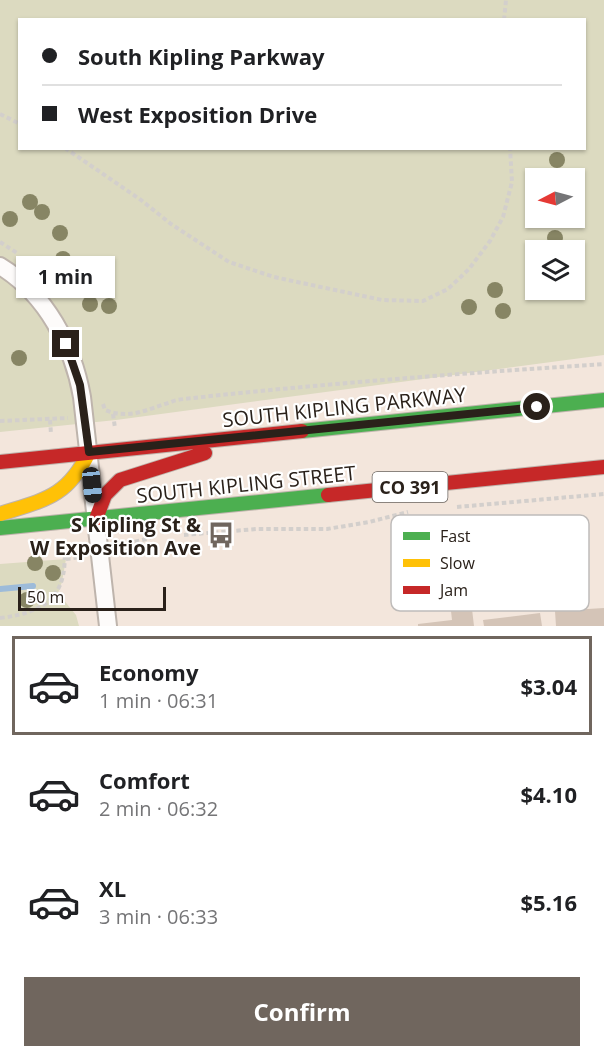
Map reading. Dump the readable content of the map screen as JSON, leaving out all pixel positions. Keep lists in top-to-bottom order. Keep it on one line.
{"streets":{"main road":["SOUTH KIPLING PARKWAY","SOUTH KIPLING STREET","CO 391"]},"places":{"bus stop":["S Kipling St & W Exposition Ave"]},"legend":["Fast","Slow","Jam"],"scale_bar":"50 m","north":"left","page":{"banner":["South Kipling Parkway","West Exposition Drive"],"bubble":"1 min","scale":"50 m","list":[{"name":"Economy","note":"1 min · 06:31","value":"$3.04"},{"name":"Comfort","note":"2 min · 06:32","value":"$4.10"},{"name":"XL","note":"3 min · 06:33","value":"$5.16"}],"buttons":"Confirm"}}
